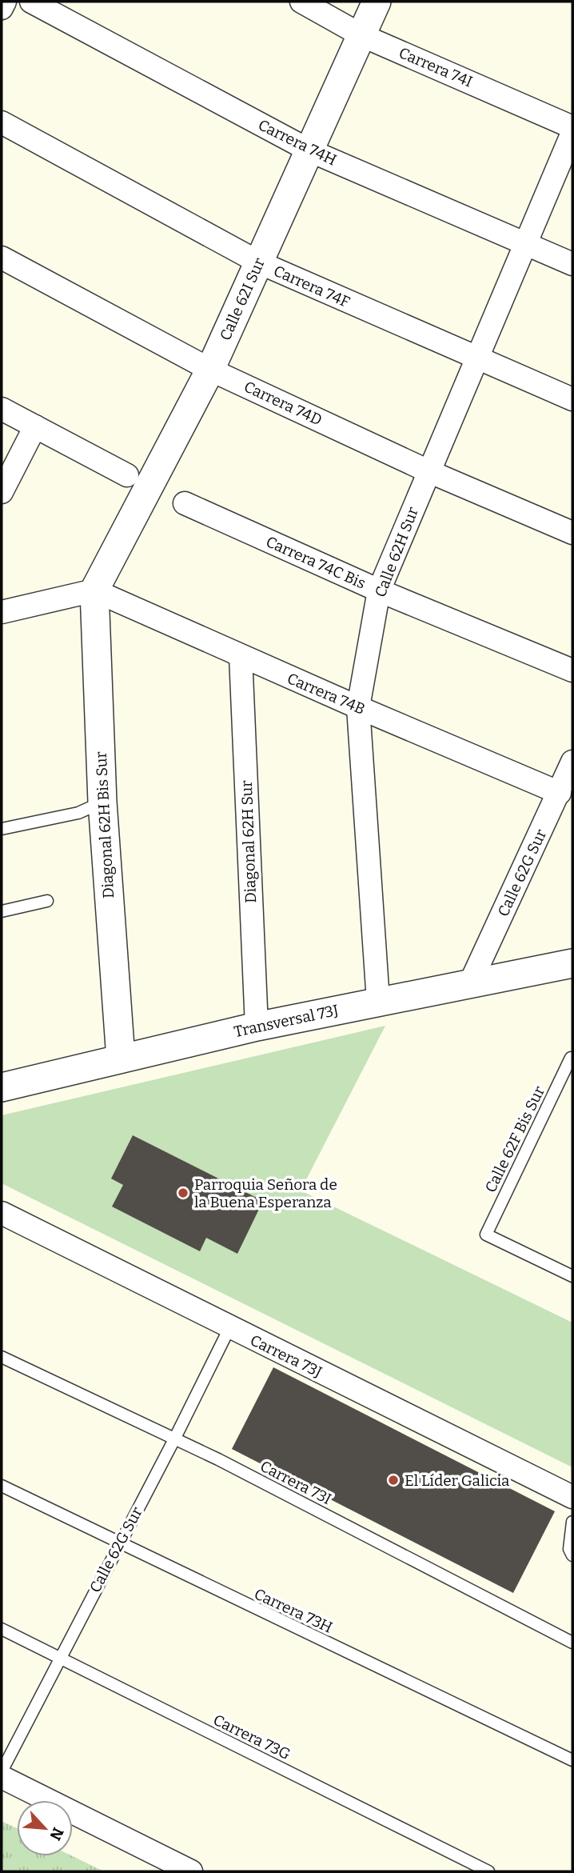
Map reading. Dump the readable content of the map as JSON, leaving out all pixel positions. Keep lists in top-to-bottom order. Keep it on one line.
{"streets":{"street":["Carrera 74I","Carrera 74H","Carrera 74F","Calle 62I Sur","Carrera 74D","Calle 62H Sur","Carrera 74C Bis","Carrera 74B","Diagonal 62H Bis Sur","Diagonal 62H Sur","Calle 62G Sur","Transversal 73J","Carrera 73J"],"lane":["Calle 62F Bis Sur","Carrera 73I","Carrera 73H","Carrera 73G"]},"crossings":[["Carrera 74I","Calle 62I Sur"],["Carrera 74H","Calle 62I Sur"],["Carrera 74H","Calle 62H Sur"],["Carrera 74F","Calle 62I Sur"],["Carrera 74F","Calle 62H Sur"],["Calle 62I Sur","Carrera 74D"],["Calle 62I Sur","Carrera 74B"],["Calle 62I Sur","Diagonal 62H Bis Sur"],["Carrera 74D","Calle 62H Sur"],["Calle 62H Sur","Carrera 74C Bis"],["Calle 62H Sur","Carrera 74B"],["Calle 62H Sur","Transversal 73J"],["Carrera 74B","Diagonal 62H Bis Sur"],["Carrera 74B","Diagonal 62H Sur"],["Carrera 74B","Calle 62G Sur"],["Diagonal 62H Bis Sur","Transversal 73J"],["Diagonal 62H Sur","Transversal 73J"],["Calle 62G Sur","Transversal 73J"],["Calle 62G Sur","Carrera 73J"],["Calle 62G Sur","Carrera 73I"],["Calle 62G Sur","Carrera 73H"],["Calle 62G Sur","Carrera 73G"]],"places":["Parroquia Señora de la Buena Esperanza","El Líder Galicia"],"north":"bottom right"}
